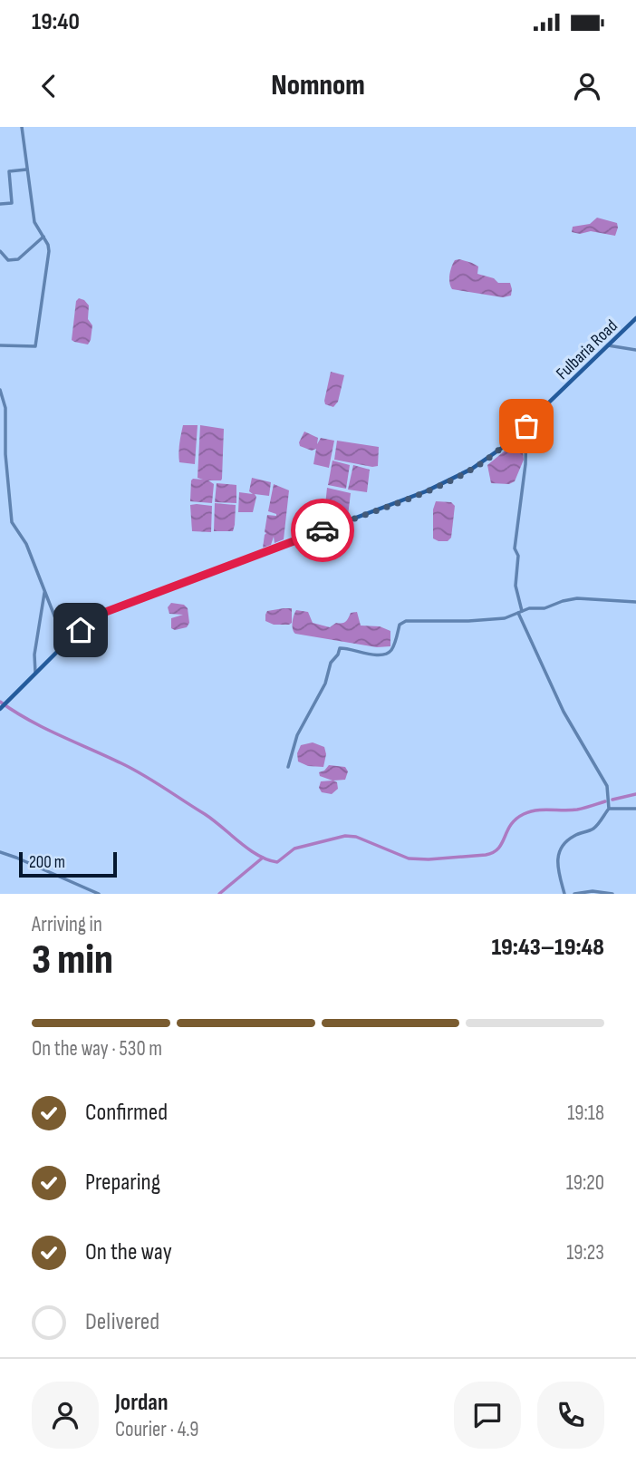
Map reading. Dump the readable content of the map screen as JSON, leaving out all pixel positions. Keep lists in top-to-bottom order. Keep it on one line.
{"streets":{"main road":["Fulbaria Road"]},"scale_bar":"200 m","page":{"status":"19:40","header":"Nomnom","scale":"200 m","heading":["3 min","Arriving in","19:43–19:48"],"panel":["Jordan","Courier · 4.9"],"bar":"On the way · 530 m","list":[["Confirmed","19:18"],["Preparing","19:20"],["On the way","19:23"],"Delivered"]}}
